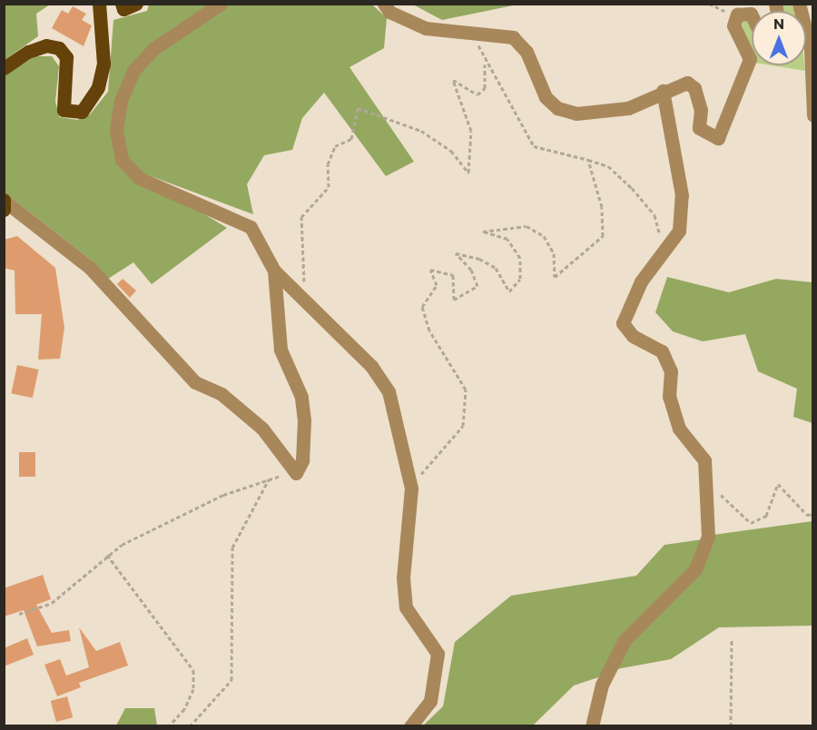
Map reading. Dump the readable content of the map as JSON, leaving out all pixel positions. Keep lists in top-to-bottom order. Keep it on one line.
{"north":"top"}
